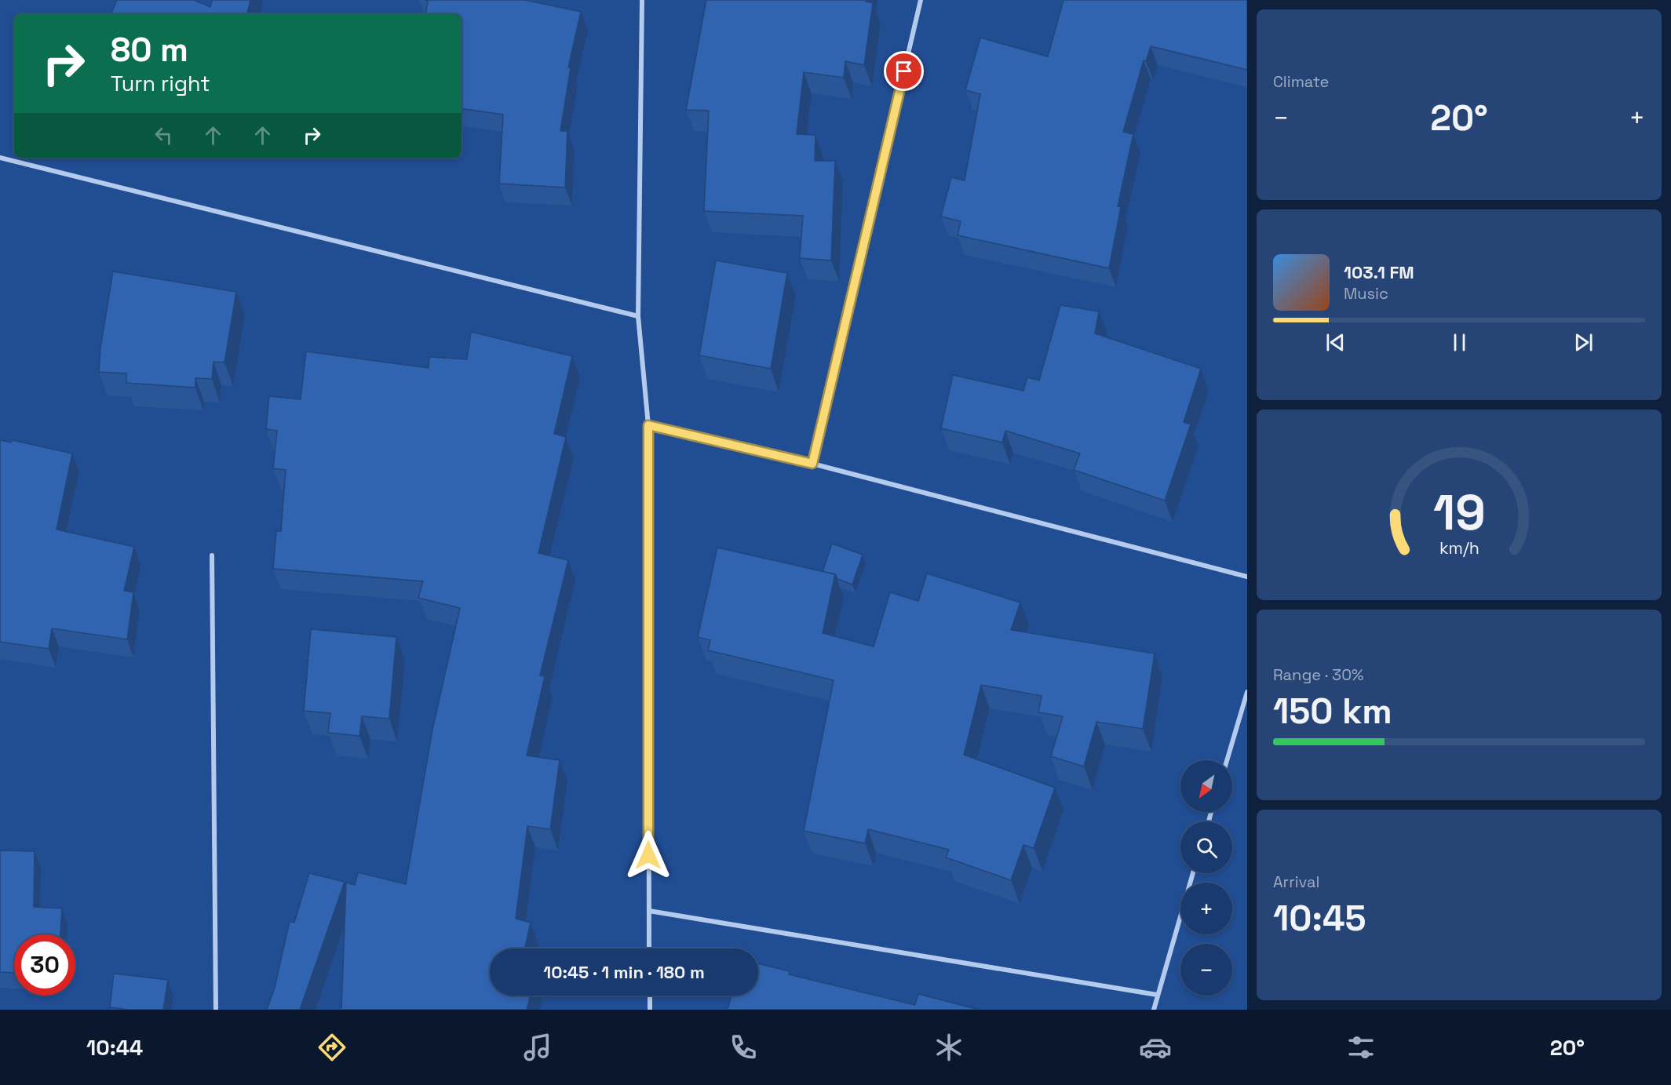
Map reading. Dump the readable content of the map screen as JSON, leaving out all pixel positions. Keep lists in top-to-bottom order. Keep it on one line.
{"north":"bottom left","page":{"tile":["Climate",["Range · 30%","150 km"],["Arrival","10:45"]],"turn":["80 m","Turn right"],"heat":["−","20°","+"],"song":["103.1 FM","Music"],"map_buttons":["+","−"],"limit":"30","trip":"10:45 · 1 min · 180 m","tabs":["10:44","20°"],"gauge":["19","km/h"]}}
